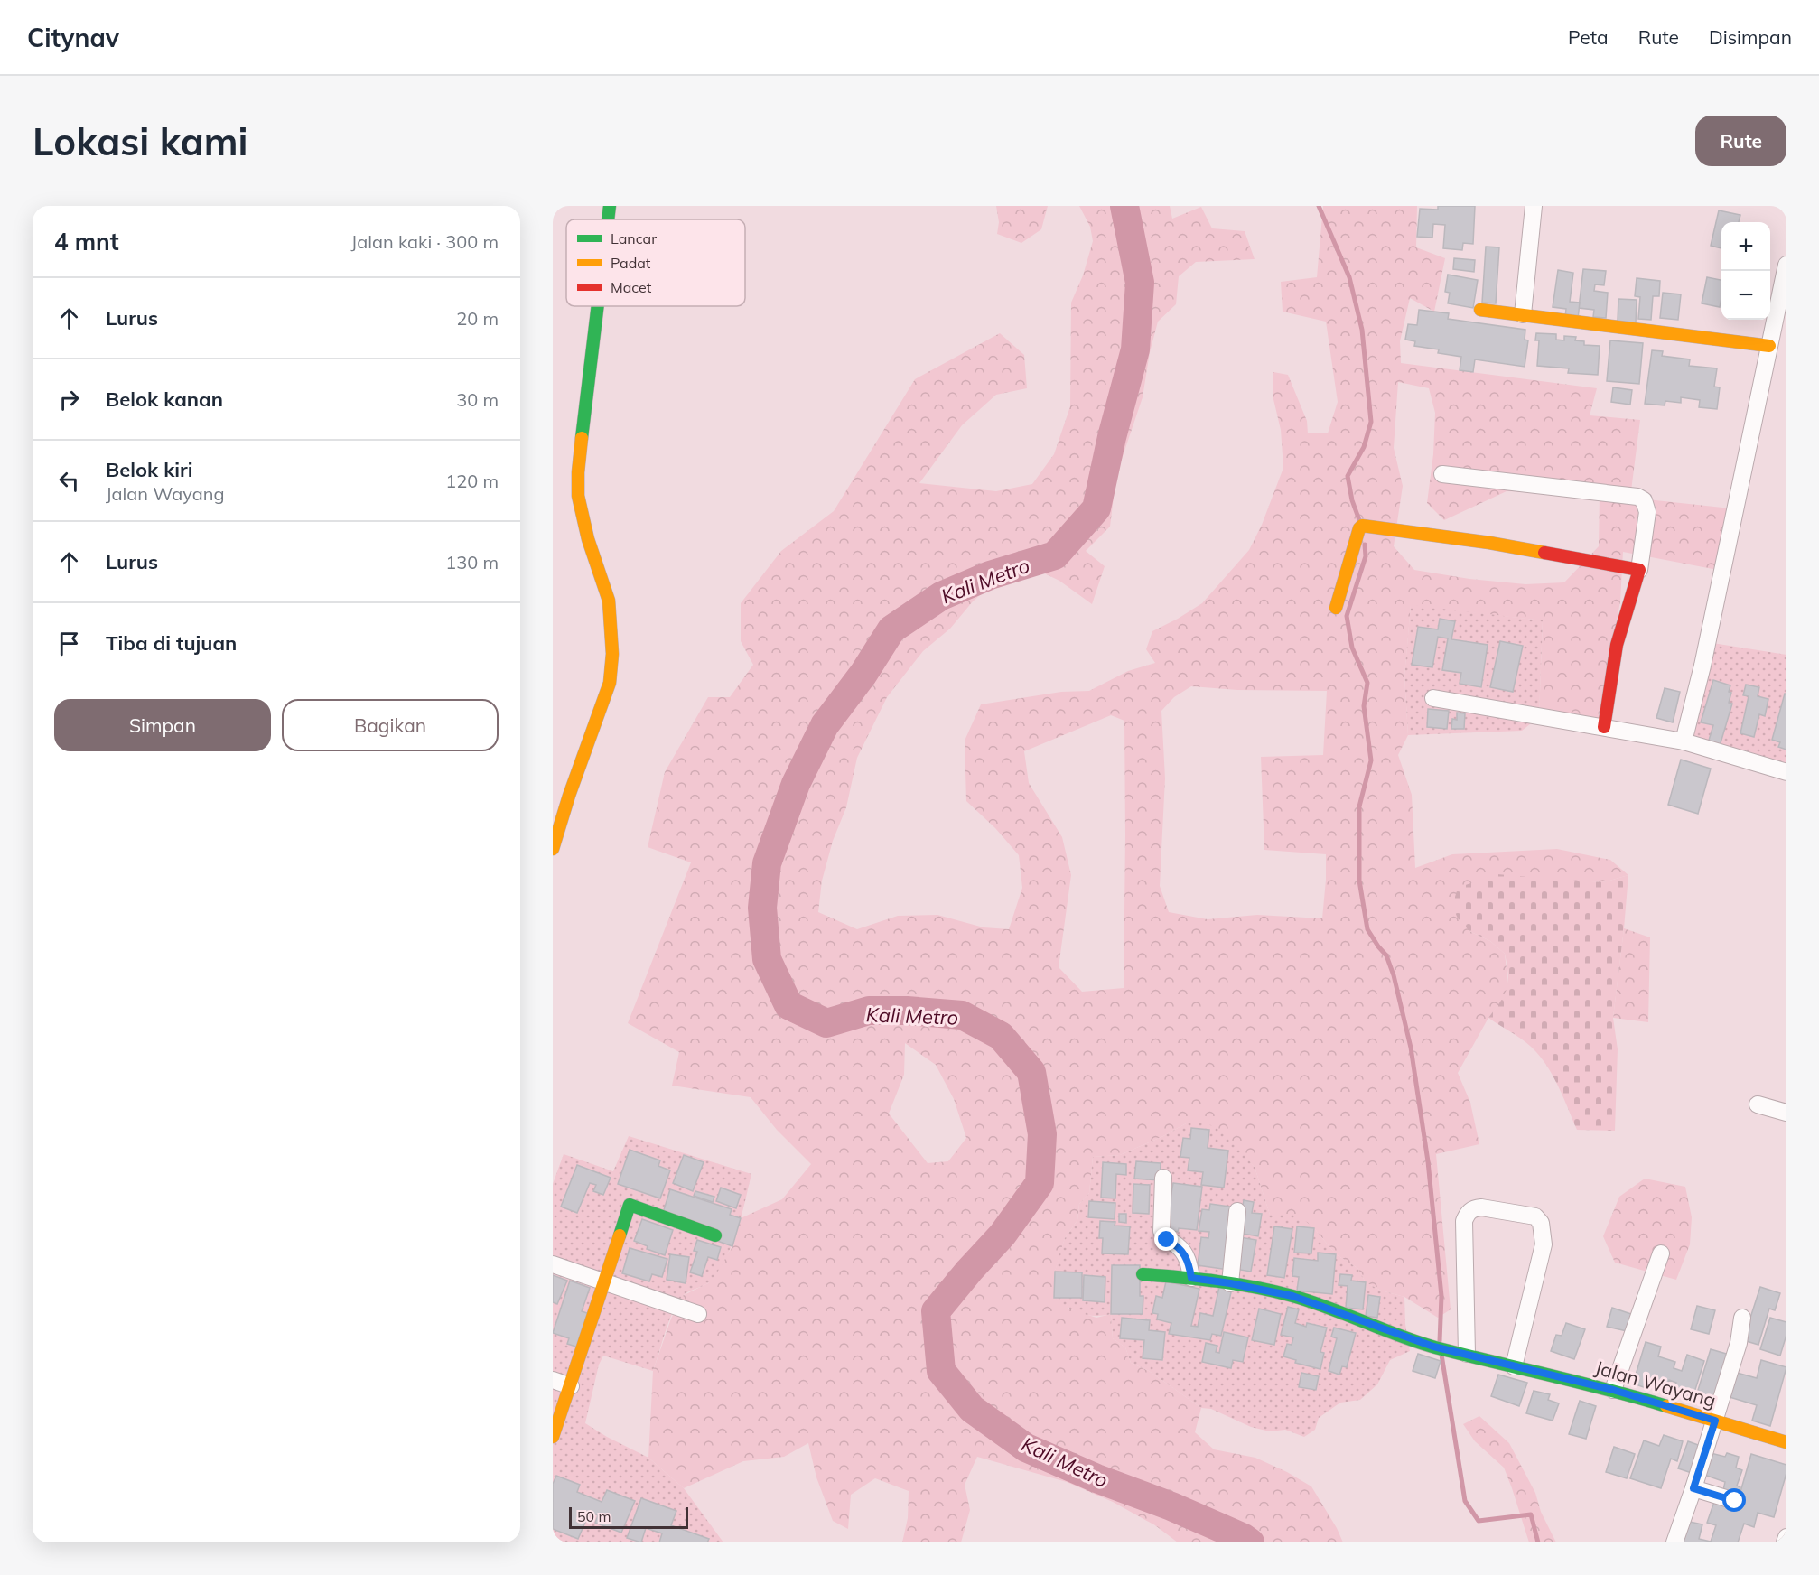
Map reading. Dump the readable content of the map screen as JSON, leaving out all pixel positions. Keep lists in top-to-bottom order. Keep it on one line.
{"streets":{"street":["Jalan Wayang"]},"water":["Kali Metro"],"legend":["Lancar","Padat","Macet"],"scale_bar":"50 m","page":{"header":"Citynav","nav":["Peta","Rute","Disimpan"],"buttons":["Rute",["Simpan","Bagikan"]],"title":"Lokasi kami","heading":["4 mnt","Jalan kaki · 300 m"],"map_buttons":["+","−"],"list":[["Lurus","20 m"],["Belok kanan","30 m"],["Belok kiri","Jalan Wayang","120 m"],["Lurus","130 m"],"Tiba di tujuan"],"scale":"50 m"}}
